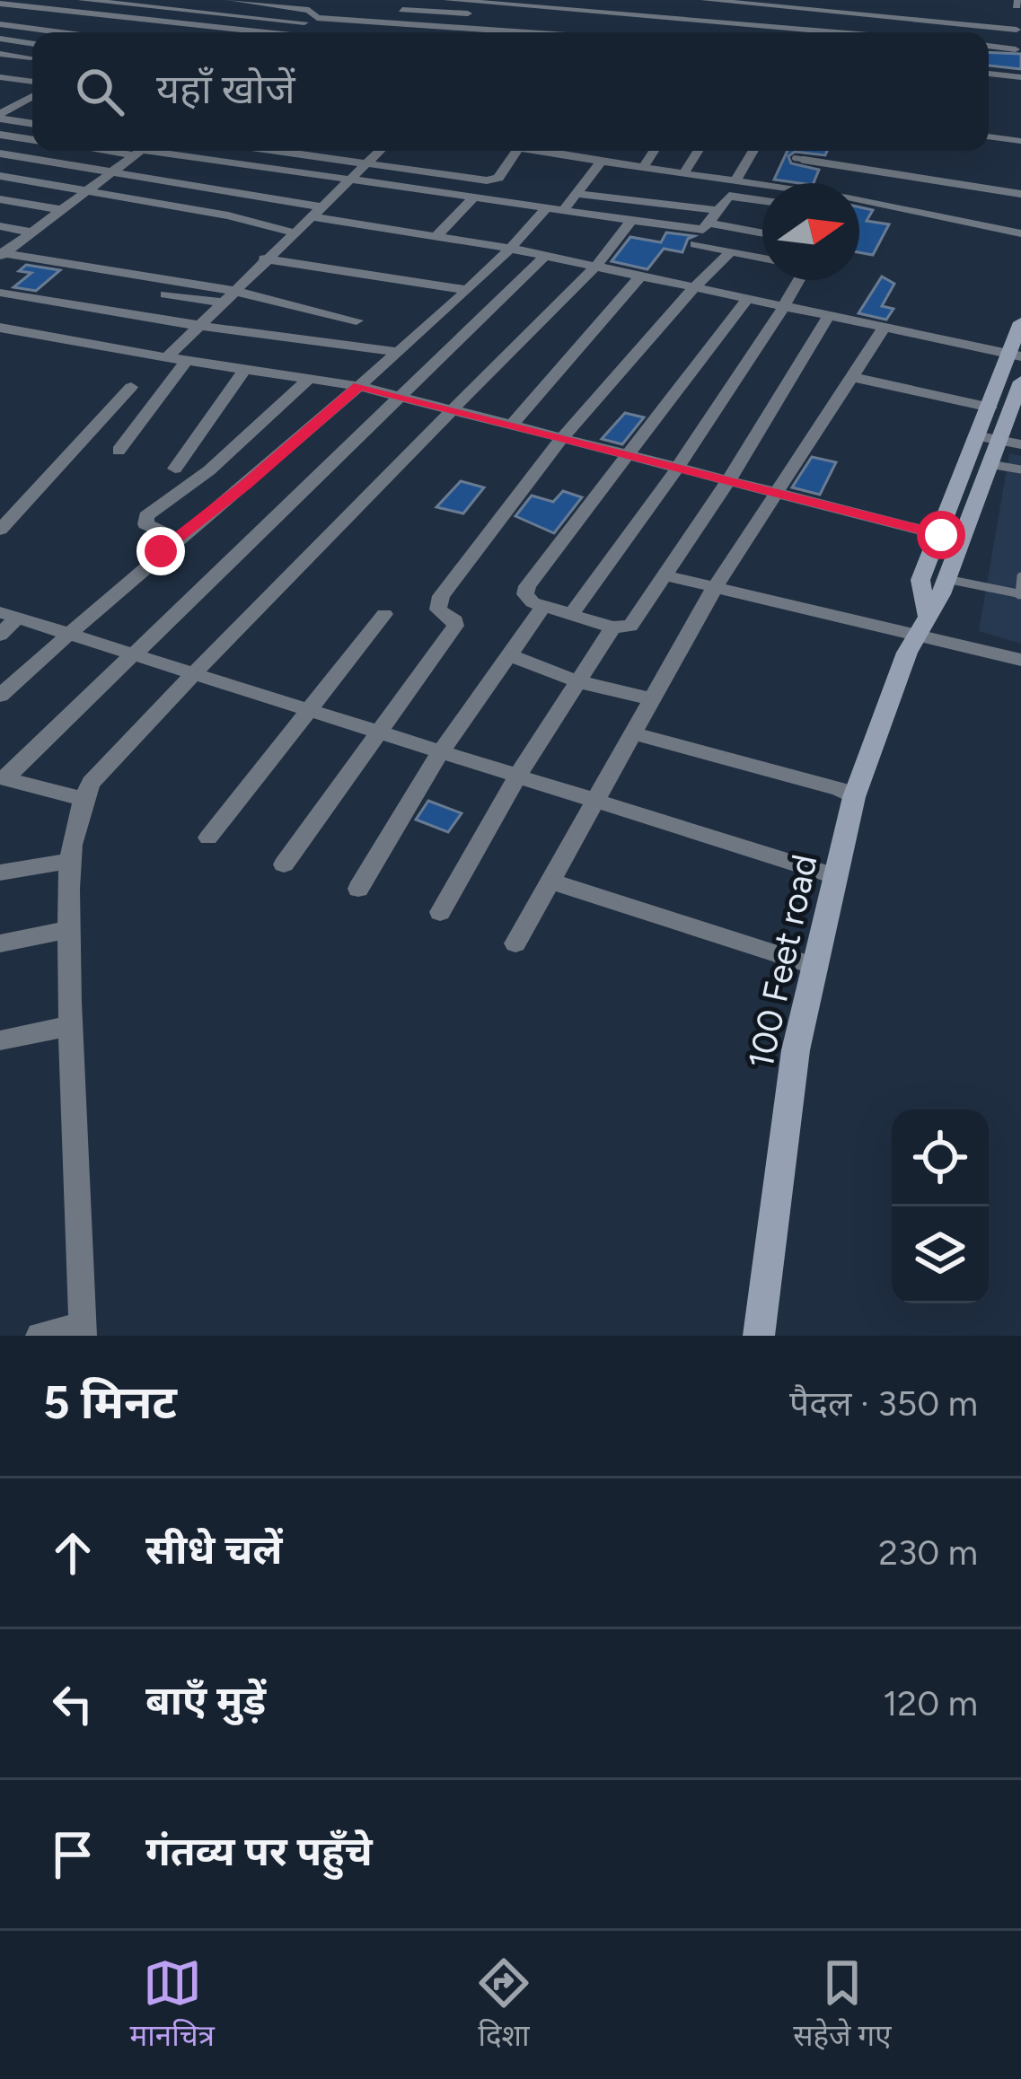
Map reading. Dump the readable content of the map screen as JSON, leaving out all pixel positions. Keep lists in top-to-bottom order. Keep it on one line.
{"streets":{"street":["100 Feet road"]},"north":"right","page":{"search":"यहाँ खोजें","heading":["5 मिनट","पैदल · 350 m"],"list":[["सीधे चलें","230 m"],["बाएँ मुड़ें","120 m"],"गंतव्य पर पहुँचे"],"nav":["मानचित्र","दिशा","सहेजे गए"]}}
